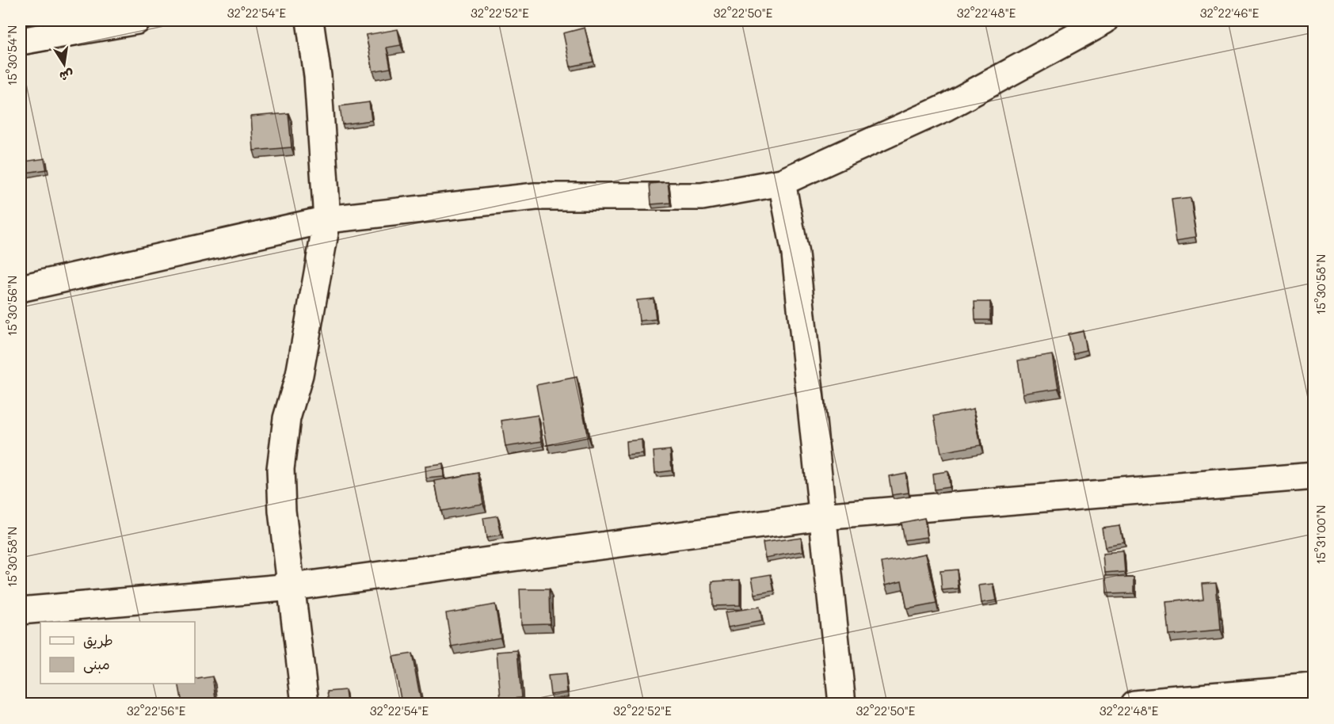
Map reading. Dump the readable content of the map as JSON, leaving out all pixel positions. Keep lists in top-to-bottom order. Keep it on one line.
{"legend":["طريق","مبنى"],"north":"bottom","coordinates":["32°22'54\"E","32°22'52\"E","32°22'50\"E","32°22'48\"E","32°22'46\"E","15°30'54\"N","15°30'58\"N","15°30'56\"N","15°31'00\"N","32°22'56\"E"]}
